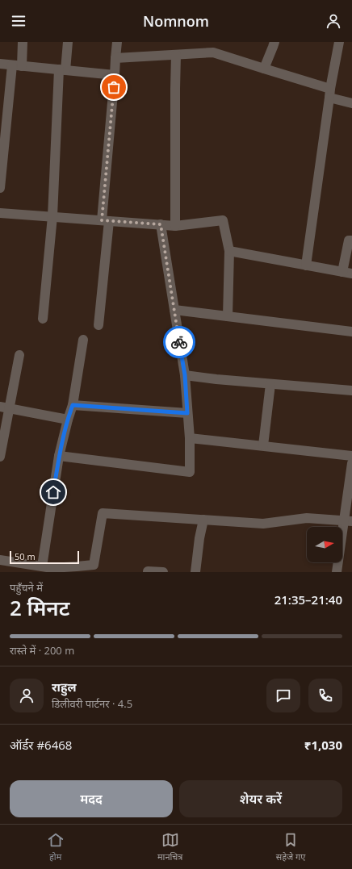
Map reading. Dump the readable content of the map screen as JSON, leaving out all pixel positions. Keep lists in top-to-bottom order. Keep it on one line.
{"scale_bar":"50 m","north":"right","page":{"header":"Nomnom","scale":"50 m","heading":["2 मिनट","पहुँचने में","21:35–21:40"],"panel":["राहुल","डिलीवरी पार्टनर · 4.5","ऑर्डर #6468","₹1,030"],"bar":"रास्ते में · 200 m","buttons":["मदद","शेयर करें"],"tabs":["होम","मानचित्र","सहेजे गए"]}}
